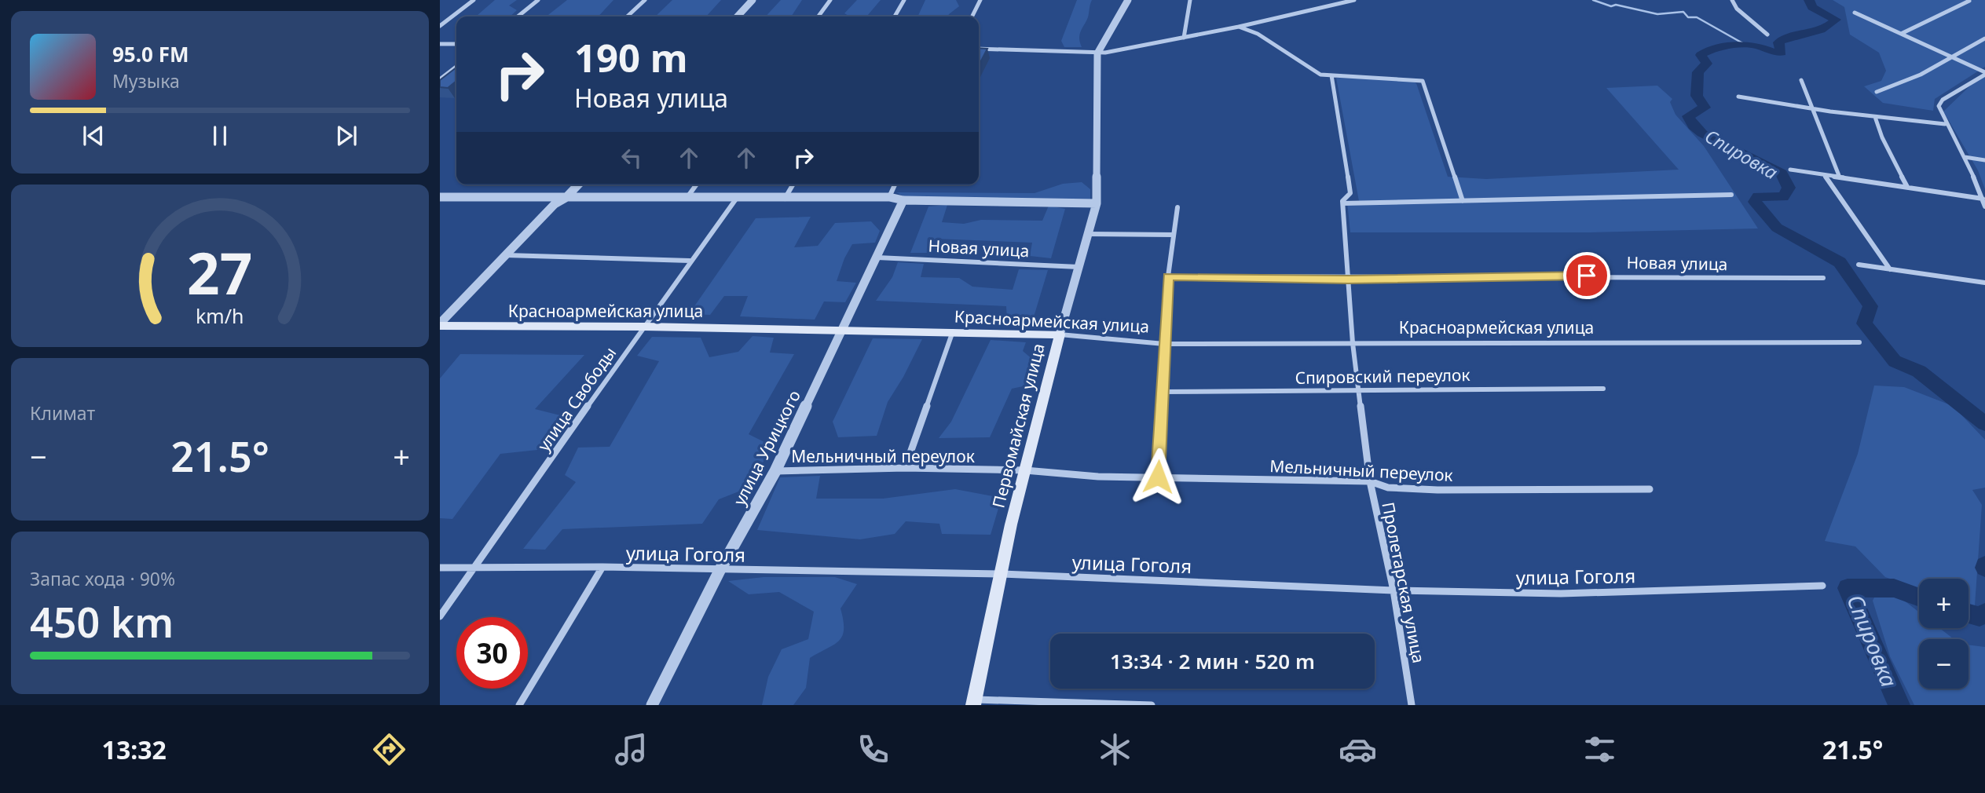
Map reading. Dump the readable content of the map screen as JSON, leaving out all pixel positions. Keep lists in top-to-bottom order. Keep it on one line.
{"streets":{"main road":["Красноармейская улица","Первомайская улица"],"street":["Новая улица","Спировский переулок","улица Свободы","улица Урицкого","Мельничный переулок","улица Гоголя","Пролетарская улица"]},"crossings":[["Новая улица","Первомайская улица"],["Новая улица","улица Урицкого"],["Новая улица","Пролетарская улица"],["Красноармейская улица","улица Свободы"],["Красноармейская улица","Первомайская улица"],["Красноармейская улица","улица Урицкого"],["Красноармейская улица","Пролетарская улица"],["Спировский переулок","Пролетарская улица"],["улица Свободы","улица Гоголя"],["Первомайская улица","Мельничный переулок"],["Первомайская улица","улица Гоголя"],["улица Урицкого","Мельничный переулок"],["улица Урицкого","улица Гоголя"],["Мельничный переулок","Пролетарская улица"],["улица Гоголя","Пролетарская улица"]],"water":["Спировка"],"page":{"turn":["190 m","Новая улица"],"song":["95.0 FM","Музыка"],"tile":["Климат",["Запас хода · 90%","450 km"]],"heat":["−","21.5°","+"],"map_buttons":["+","−"],"limit":"30","trip":"13:34 · 2 мин · 520 m","tabs":["13:32","21.5°"],"gauge":["27","km/h"]}}
